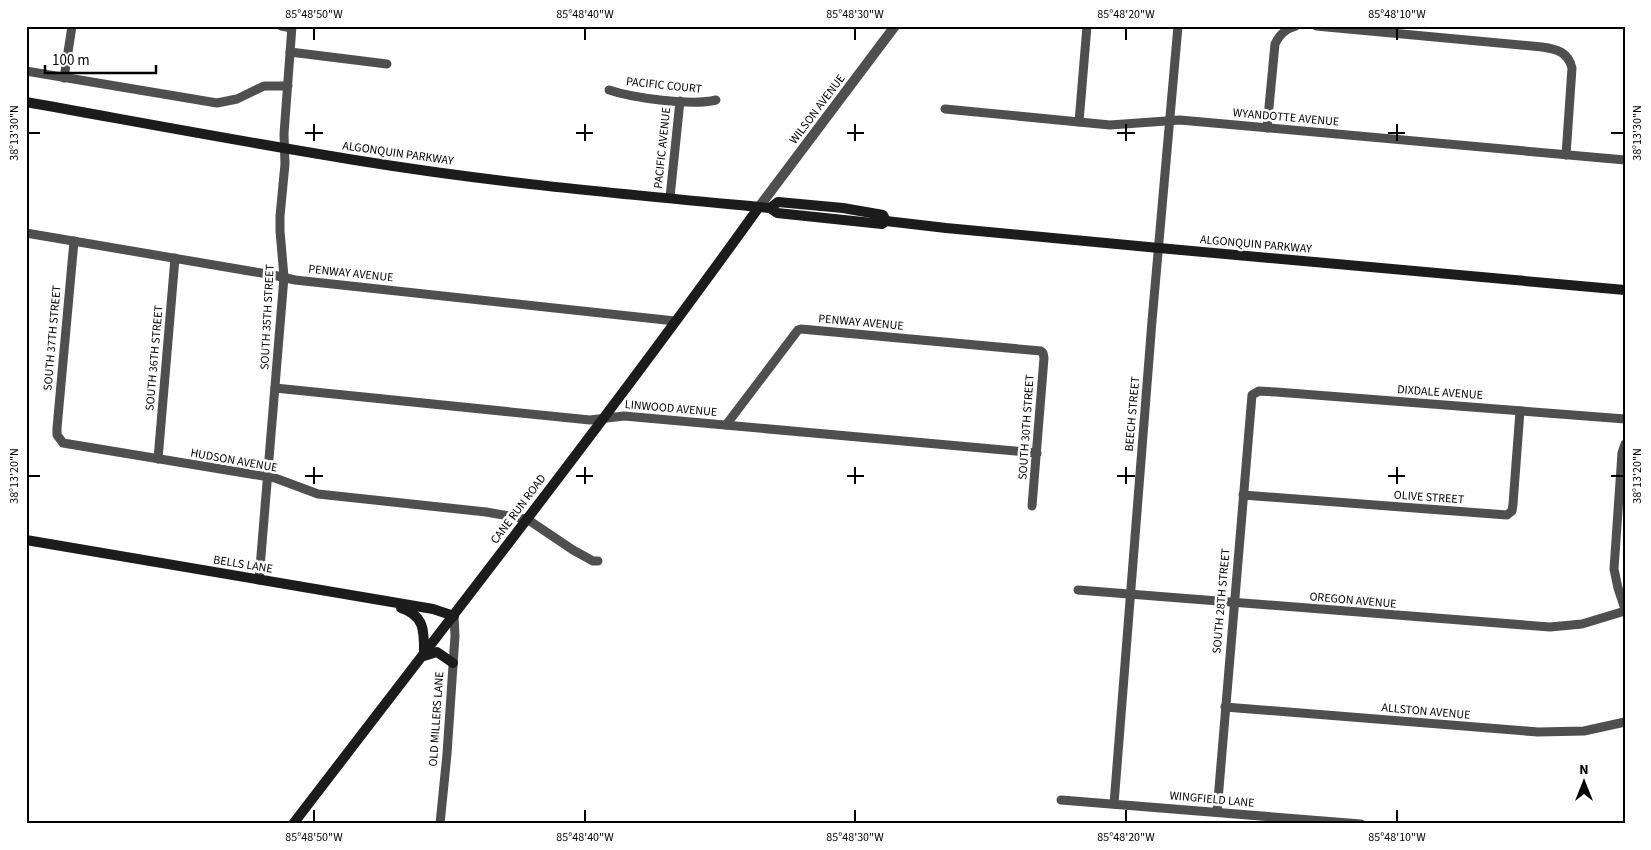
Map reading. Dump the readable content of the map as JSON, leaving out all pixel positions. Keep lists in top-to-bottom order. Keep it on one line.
{"streets":{"main road":["ALGONQUIN PARKWAY","CANE RUN ROAD","BELLS LANE"],"street":["PACIFIC COURT","WILSON AVENUE","WYANDOTTE AVENUE","PACIFIC AVENUE","PENWAY AVENUE","SOUTH 35TH STREET","SOUTH 37TH STREET","SOUTH 36TH STREET","DIXDALE AVENUE","LINWOOD AVENUE","BEECH STREET","SOUTH 30TH STREET","HUDSON AVENUE","OLIVE STREET","OREGON AVENUE","SOUTH 28TH STREET","ALLSTON AVENUE","OLD MILLERS LANE","WINGFIELD LANE"]},"crossings":[["PACIFIC COURT","PACIFIC AVENUE"],["WILSON AVENUE","ALGONQUIN PARKWAY"],["WILSON AVENUE","CANE RUN ROAD"],["WYANDOTTE AVENUE","BEECH STREET"],["PACIFIC AVENUE","ALGONQUIN PARKWAY"],["ALGONQUIN PARKWAY","SOUTH 35TH STREET"],["ALGONQUIN PARKWAY","BEECH STREET"],["ALGONQUIN PARKWAY","CANE RUN ROAD"],["PENWAY AVENUE","SOUTH 35TH STREET"],["PENWAY AVENUE","SOUTH 37TH STREET"],["PENWAY AVENUE","SOUTH 36TH STREET"],["PENWAY AVENUE","LINWOOD AVENUE"],["PENWAY AVENUE","SOUTH 30TH STREET"],["PENWAY AVENUE","CANE RUN ROAD"],["SOUTH 35TH STREET","LINWOOD AVENUE"],["SOUTH 35TH STREET","HUDSON AVENUE"],["SOUTH 35TH STREET","BELLS LANE"],["SOUTH 37TH STREET","HUDSON AVENUE"],["SOUTH 36TH STREET","HUDSON AVENUE"],["DIXDALE AVENUE","OLIVE STREET"],["DIXDALE AVENUE","SOUTH 28TH STREET"],["LINWOOD AVENUE","SOUTH 30TH STREET"],["LINWOOD AVENUE","CANE RUN ROAD"],["BEECH STREET","OREGON AVENUE"],["BEECH STREET","WINGFIELD LANE"],["HUDSON AVENUE","CANE RUN ROAD"],["OLIVE STREET","SOUTH 28TH STREET"],["CANE RUN ROAD","BELLS LANE"],["CANE RUN ROAD","OLD MILLERS LANE"],["BELLS LANE","OLD MILLERS LANE"],["OREGON AVENUE","SOUTH 28TH STREET"],["SOUTH 28TH STREET","ALLSTON AVENUE"],["SOUTH 28TH STREET","WINGFIELD LANE"]],"scale_bar":"100 m","north":"top","coordinates":["85°48'50\"W","85°48'40\"W","85°48'30\"W","85°48'20\"W","85°48'10\"W","38°13'30\"N","38°13'20\"N"]}
